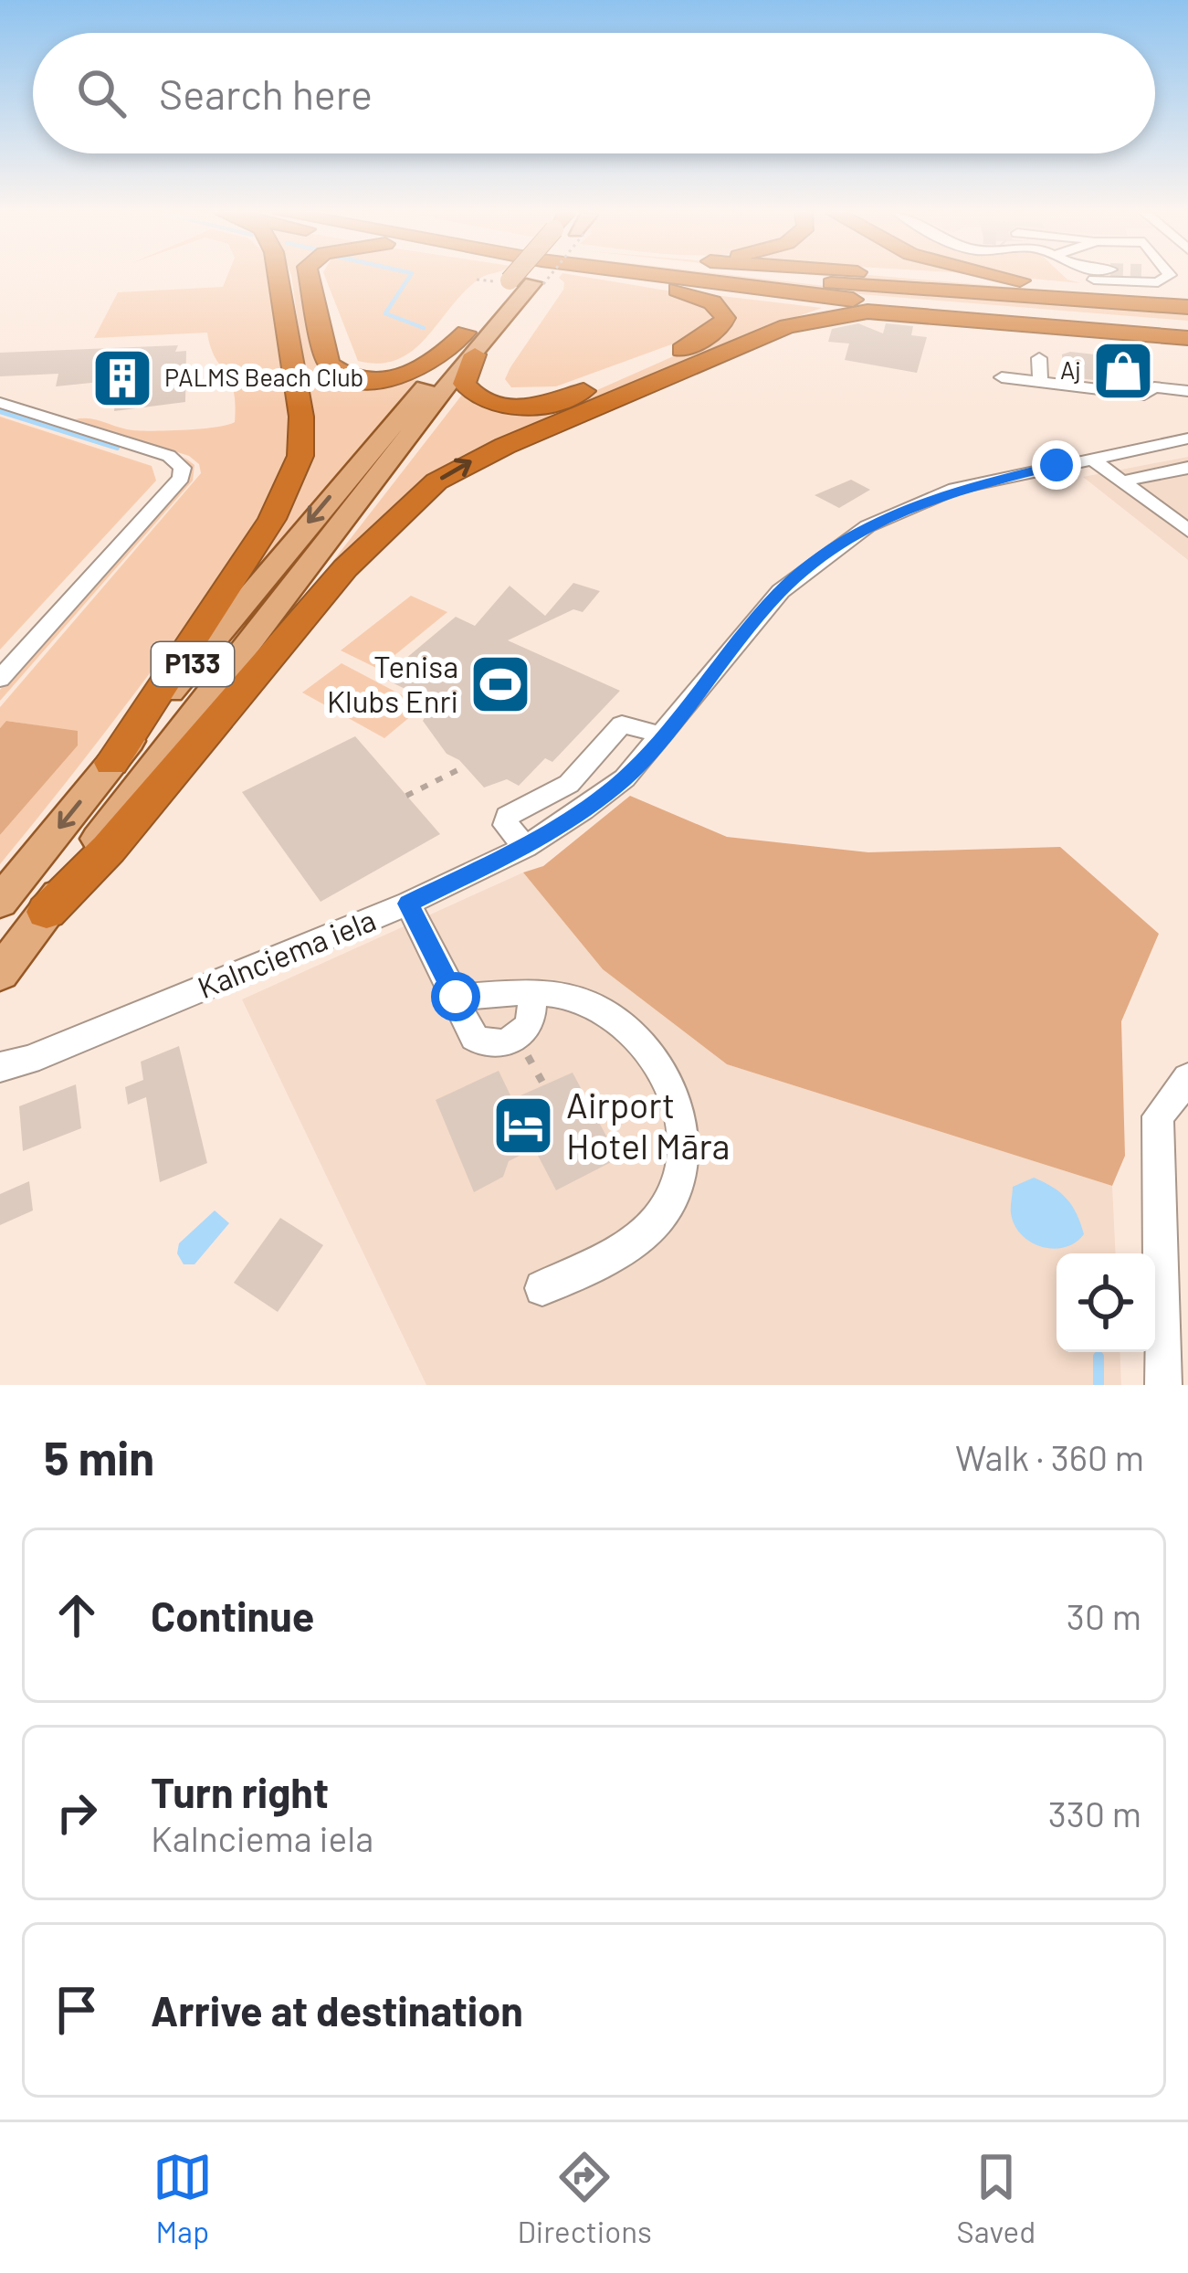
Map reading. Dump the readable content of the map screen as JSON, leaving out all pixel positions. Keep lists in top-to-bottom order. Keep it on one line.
{"streets":{"main road":["P133"],"street":["Kalnciema iela"]},"places":{"shop":["Aj"],"building":["PALMS Beach Club"],"sports":["Tenisa Klubs Enri"],"hotel":["Airport Hotel Māra"]},"page":{"search":"Search here","heading":["5 min","Walk · 360 m"],"list":[["Continue","30 m"],["Turn right","Kalnciema iela","330 m"],"Arrive at destination"],"nav":["Map","Directions","Saved"]}}
